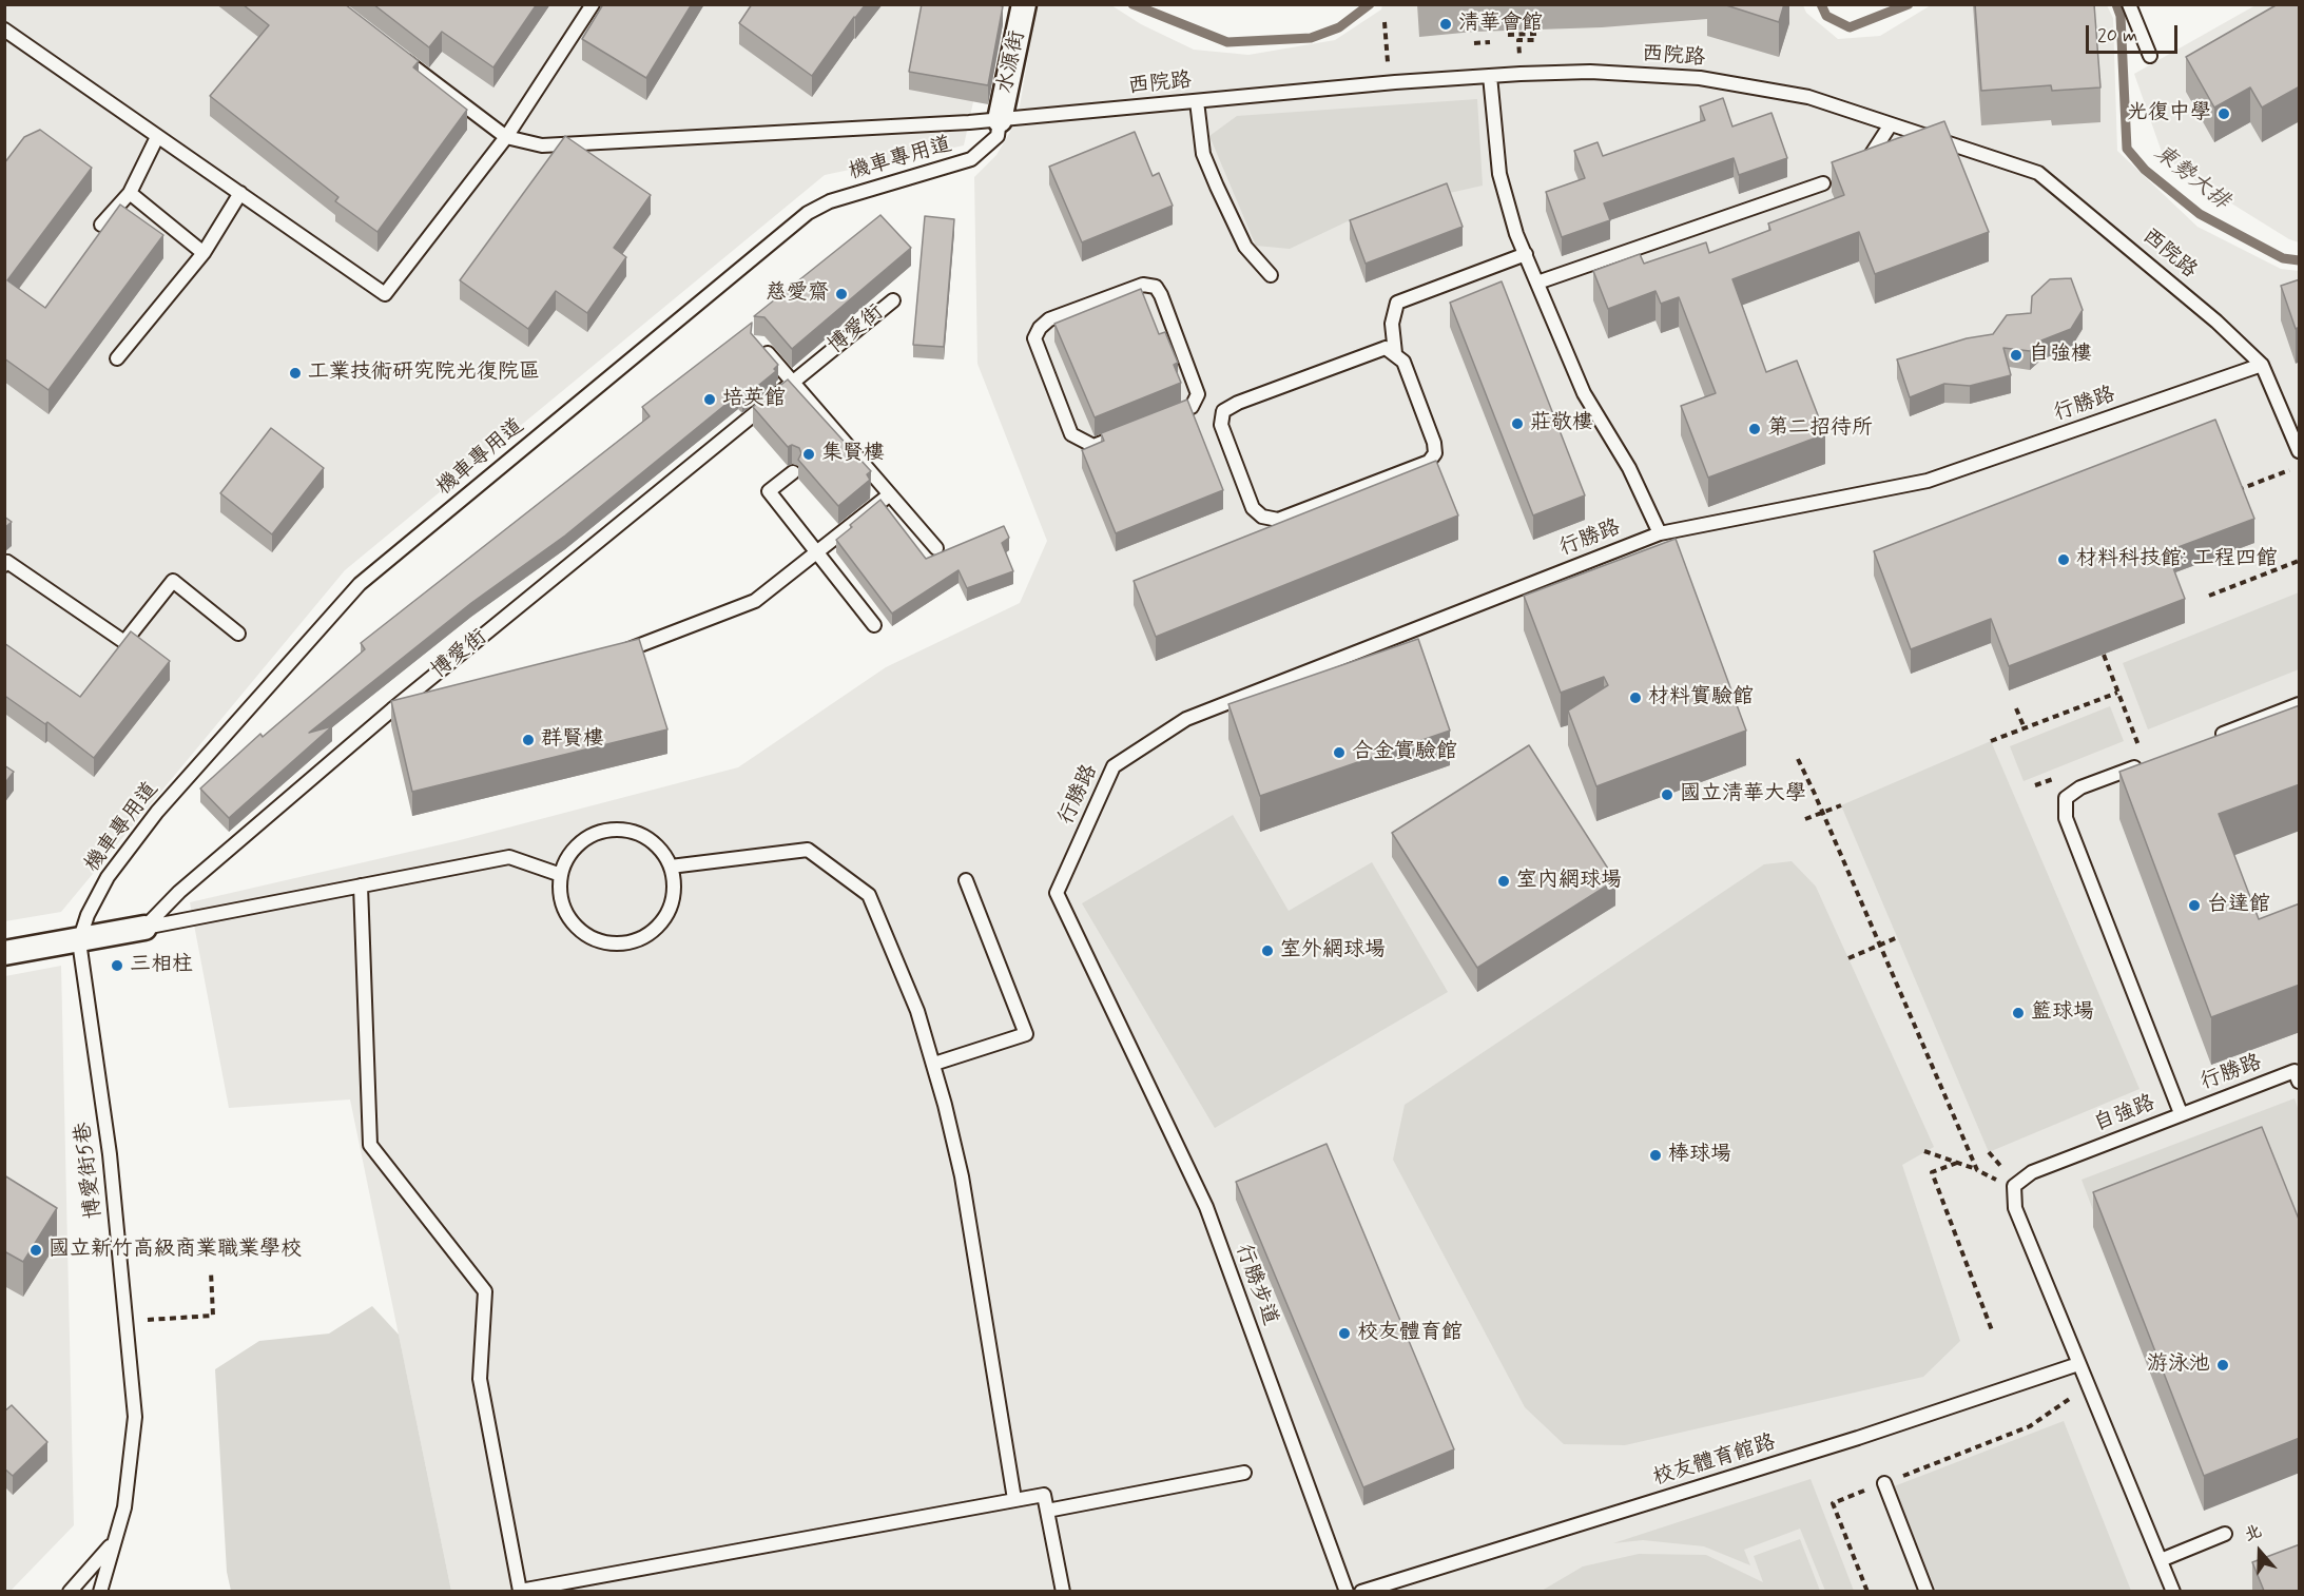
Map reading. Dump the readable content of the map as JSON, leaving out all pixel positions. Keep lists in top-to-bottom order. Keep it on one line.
{"streets":{"street":["水源街"],"lane":["西院路","機車專用道","博愛街","行勝路","自強路","博愛街5巷","行勝步道","校友體育館路"]},"crossings":[["西院路","水源街"],["西院路","機車專用道"],["西院路","行勝路"],["水源街","機車專用道"],["機車專用道","博愛街5巷"],["行勝路","自強路"],["行勝路","行勝步道"]],"water":["東勢大排"],"places":["清華會館","光復中學","慈愛齋","自強樓","工業技術研究院光復院區","培英館","莊敬樓","第二招待所","集賢樓","材料科技館: 工程四館","材料實驗館","群賢樓","合金實驗館","國立清華大學","室內網球場","台達館","室外網球場","三相柱","籃球場","棒球場","國立新竹高級商業職業學校","校友體育館","游泳池"],"scale_bar":"20 m","north":"top"}
